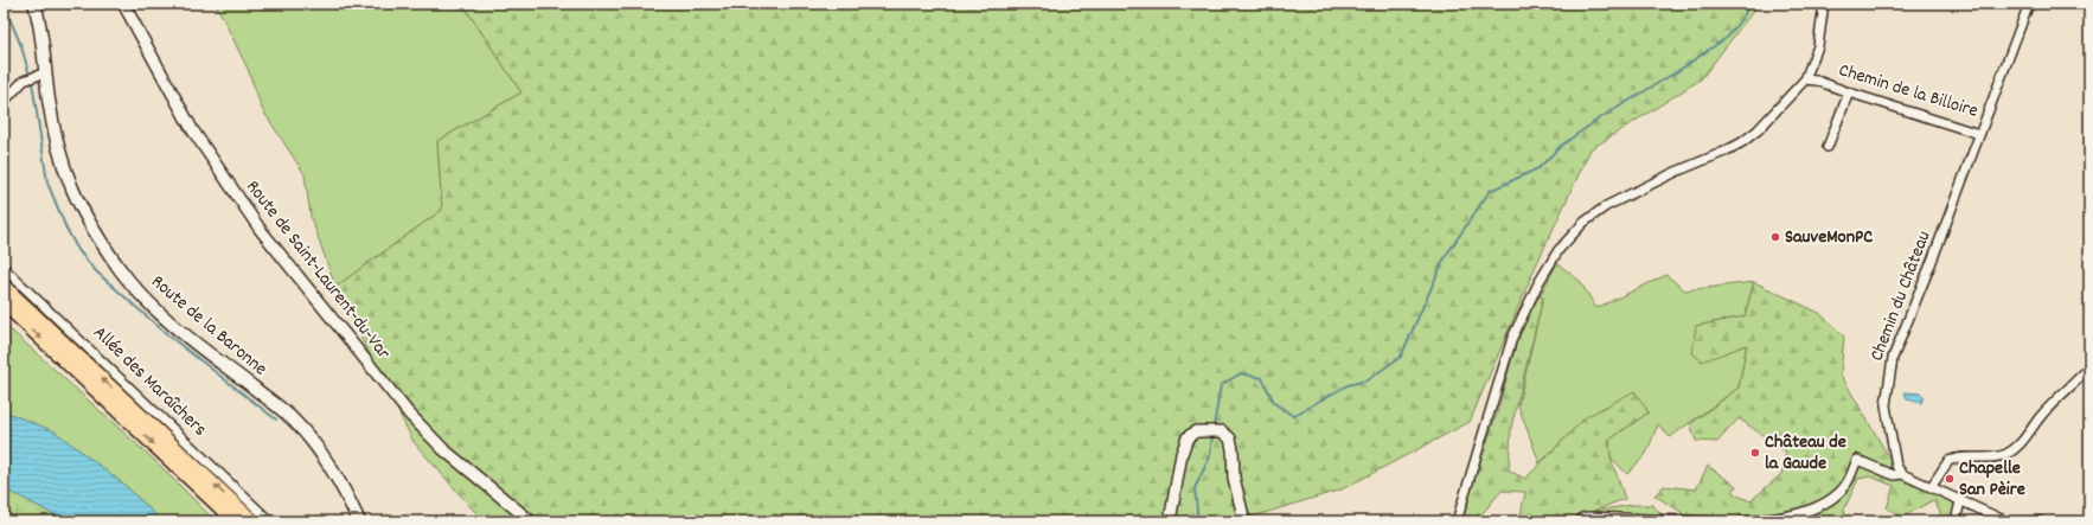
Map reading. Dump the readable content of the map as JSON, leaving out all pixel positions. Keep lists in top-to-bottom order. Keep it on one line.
{"streets":{"main road":["Route de la Baronne"],"street":["Chemin de la Billoire","Route de Saint-Laurent-du-Var","Chemin du Château","Allée des Maraîchers"]},"crossings":[["Chemin de la Billoire","Chemin du Château"]],"places":["SauveMonPC","Château de la Gaude","Chapelle San Pèire"]}
